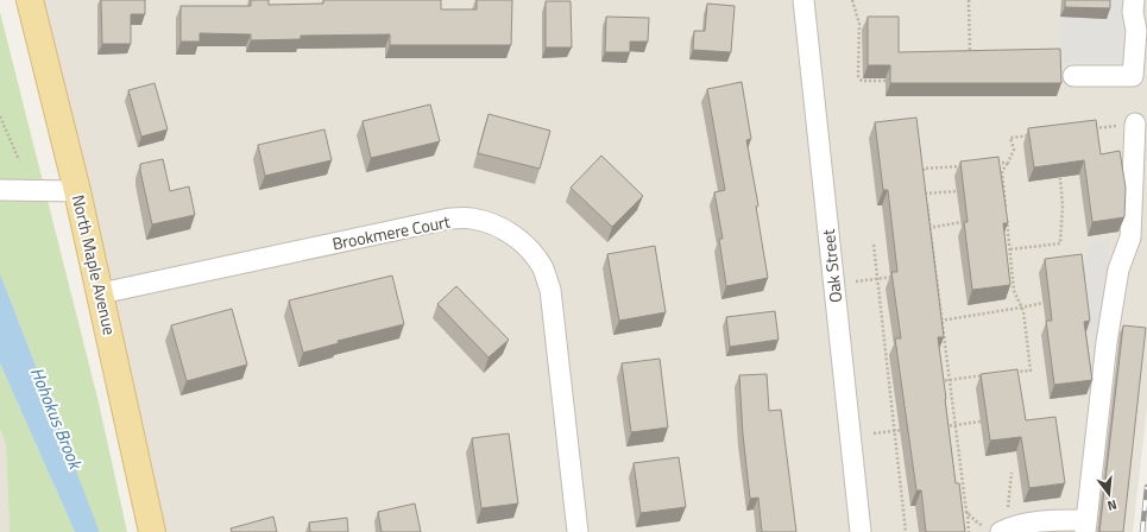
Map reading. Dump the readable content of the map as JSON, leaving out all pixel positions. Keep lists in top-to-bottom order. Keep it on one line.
{"streets":{"main road":["North Maple Avenue"],"street":["Brookmere Court","Oak Street"]},"crossings":[["Brookmere Court","North Maple Avenue"]],"water":["Hohokus Brook"],"north":"bottom"}
